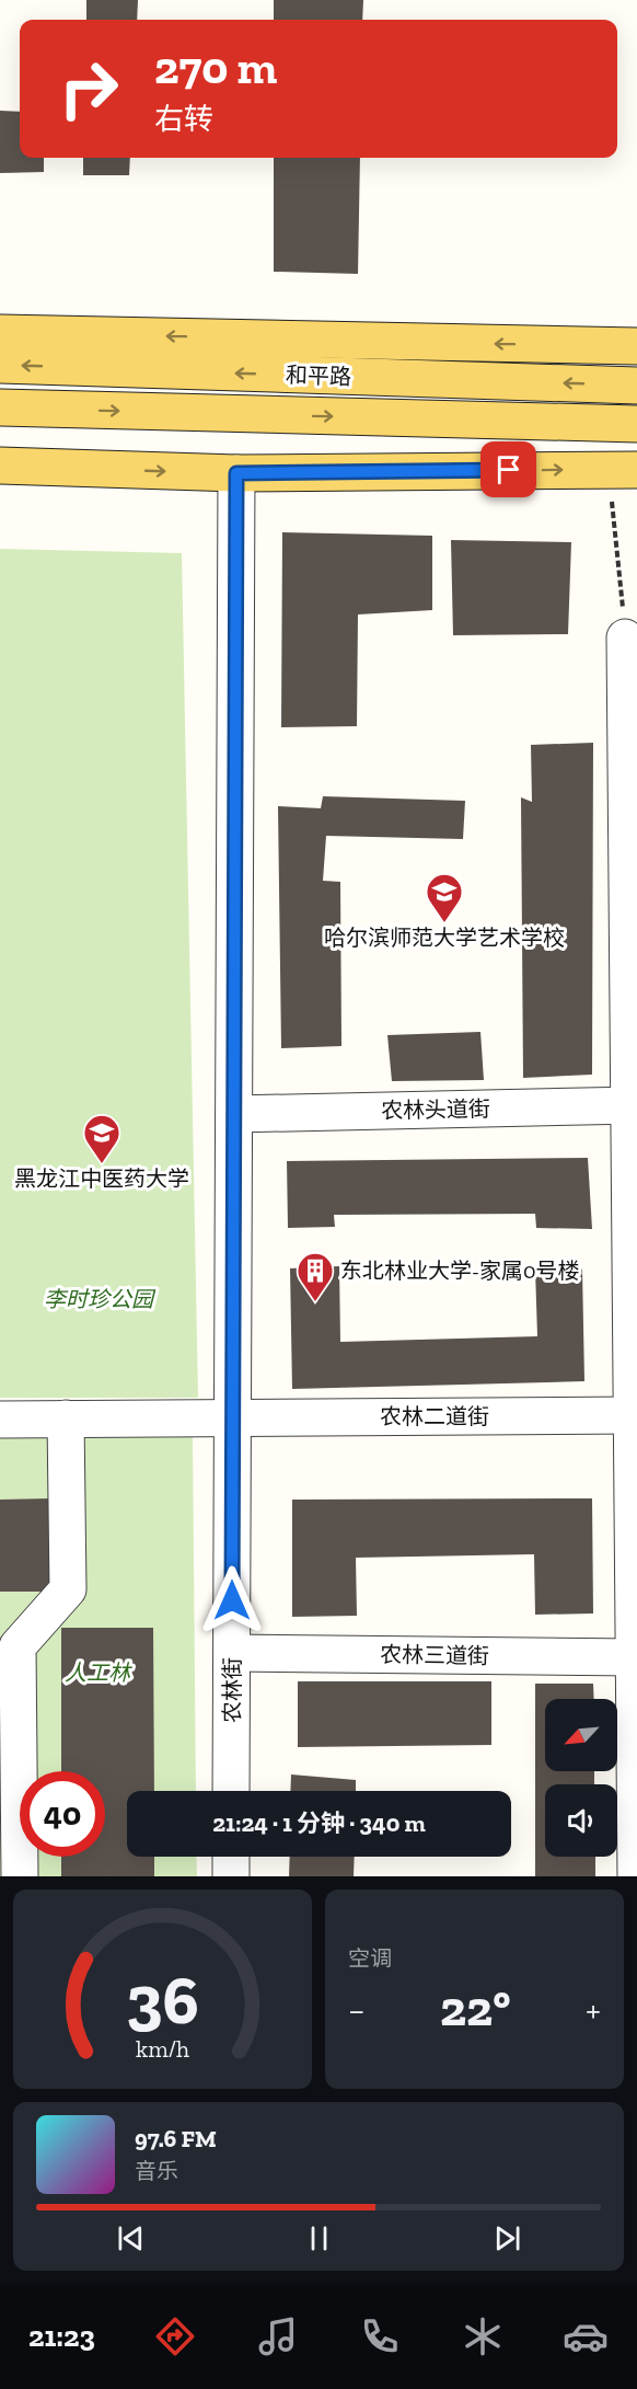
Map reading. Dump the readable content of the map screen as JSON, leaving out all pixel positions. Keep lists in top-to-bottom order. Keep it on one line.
{"streets":{"main road":["和平路"],"street":["农林头道街","农林二道街","农林三道街","农林街"]},"crossings":[["农林头道街","农林街"],["农林二道街","农林街"],["农林三道街","农林街"]],"parks":["李时珍公园","人工林"],"places":{"school or university":["哈尔滨师范大学艺术学校","黑龙江中医药大学"],"building":["东北林业大学-家属0号楼"]},"north":"bottom left","page":{"turn":["270 m","右转"],"limit":"40","trip":"21:24 · 1 分钟 · 340 m","tile":"空调","heat":["−","22°","+"],"song":["97.6 FM","音乐"],"tabs":"21:23","gauge":["36","km/h"]}}
